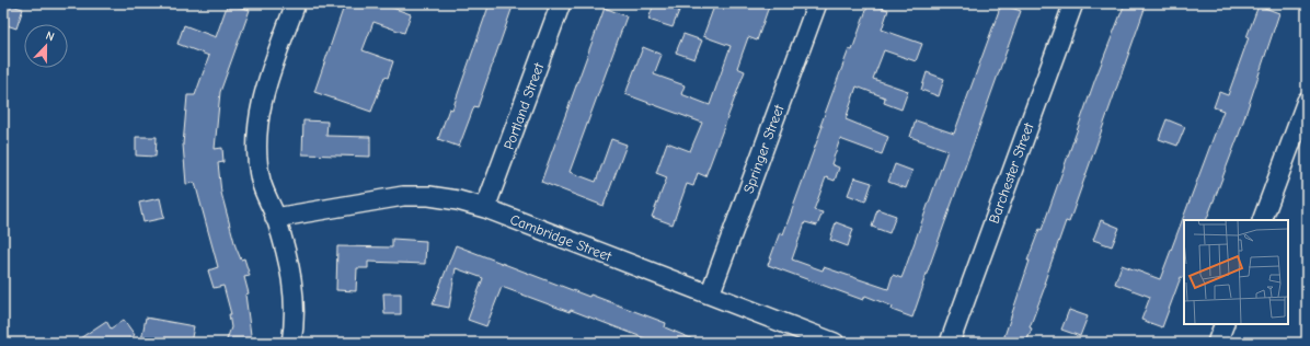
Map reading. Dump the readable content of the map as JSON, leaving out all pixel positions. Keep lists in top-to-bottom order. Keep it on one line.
{"streets":{"street":["Portland Street","Springer Street","Barchester Street","Cambridge Street"]},"crossings":[["Portland Street","Cambridge Street"],["Springer Street","Cambridge Street"]],"north":"top"}
